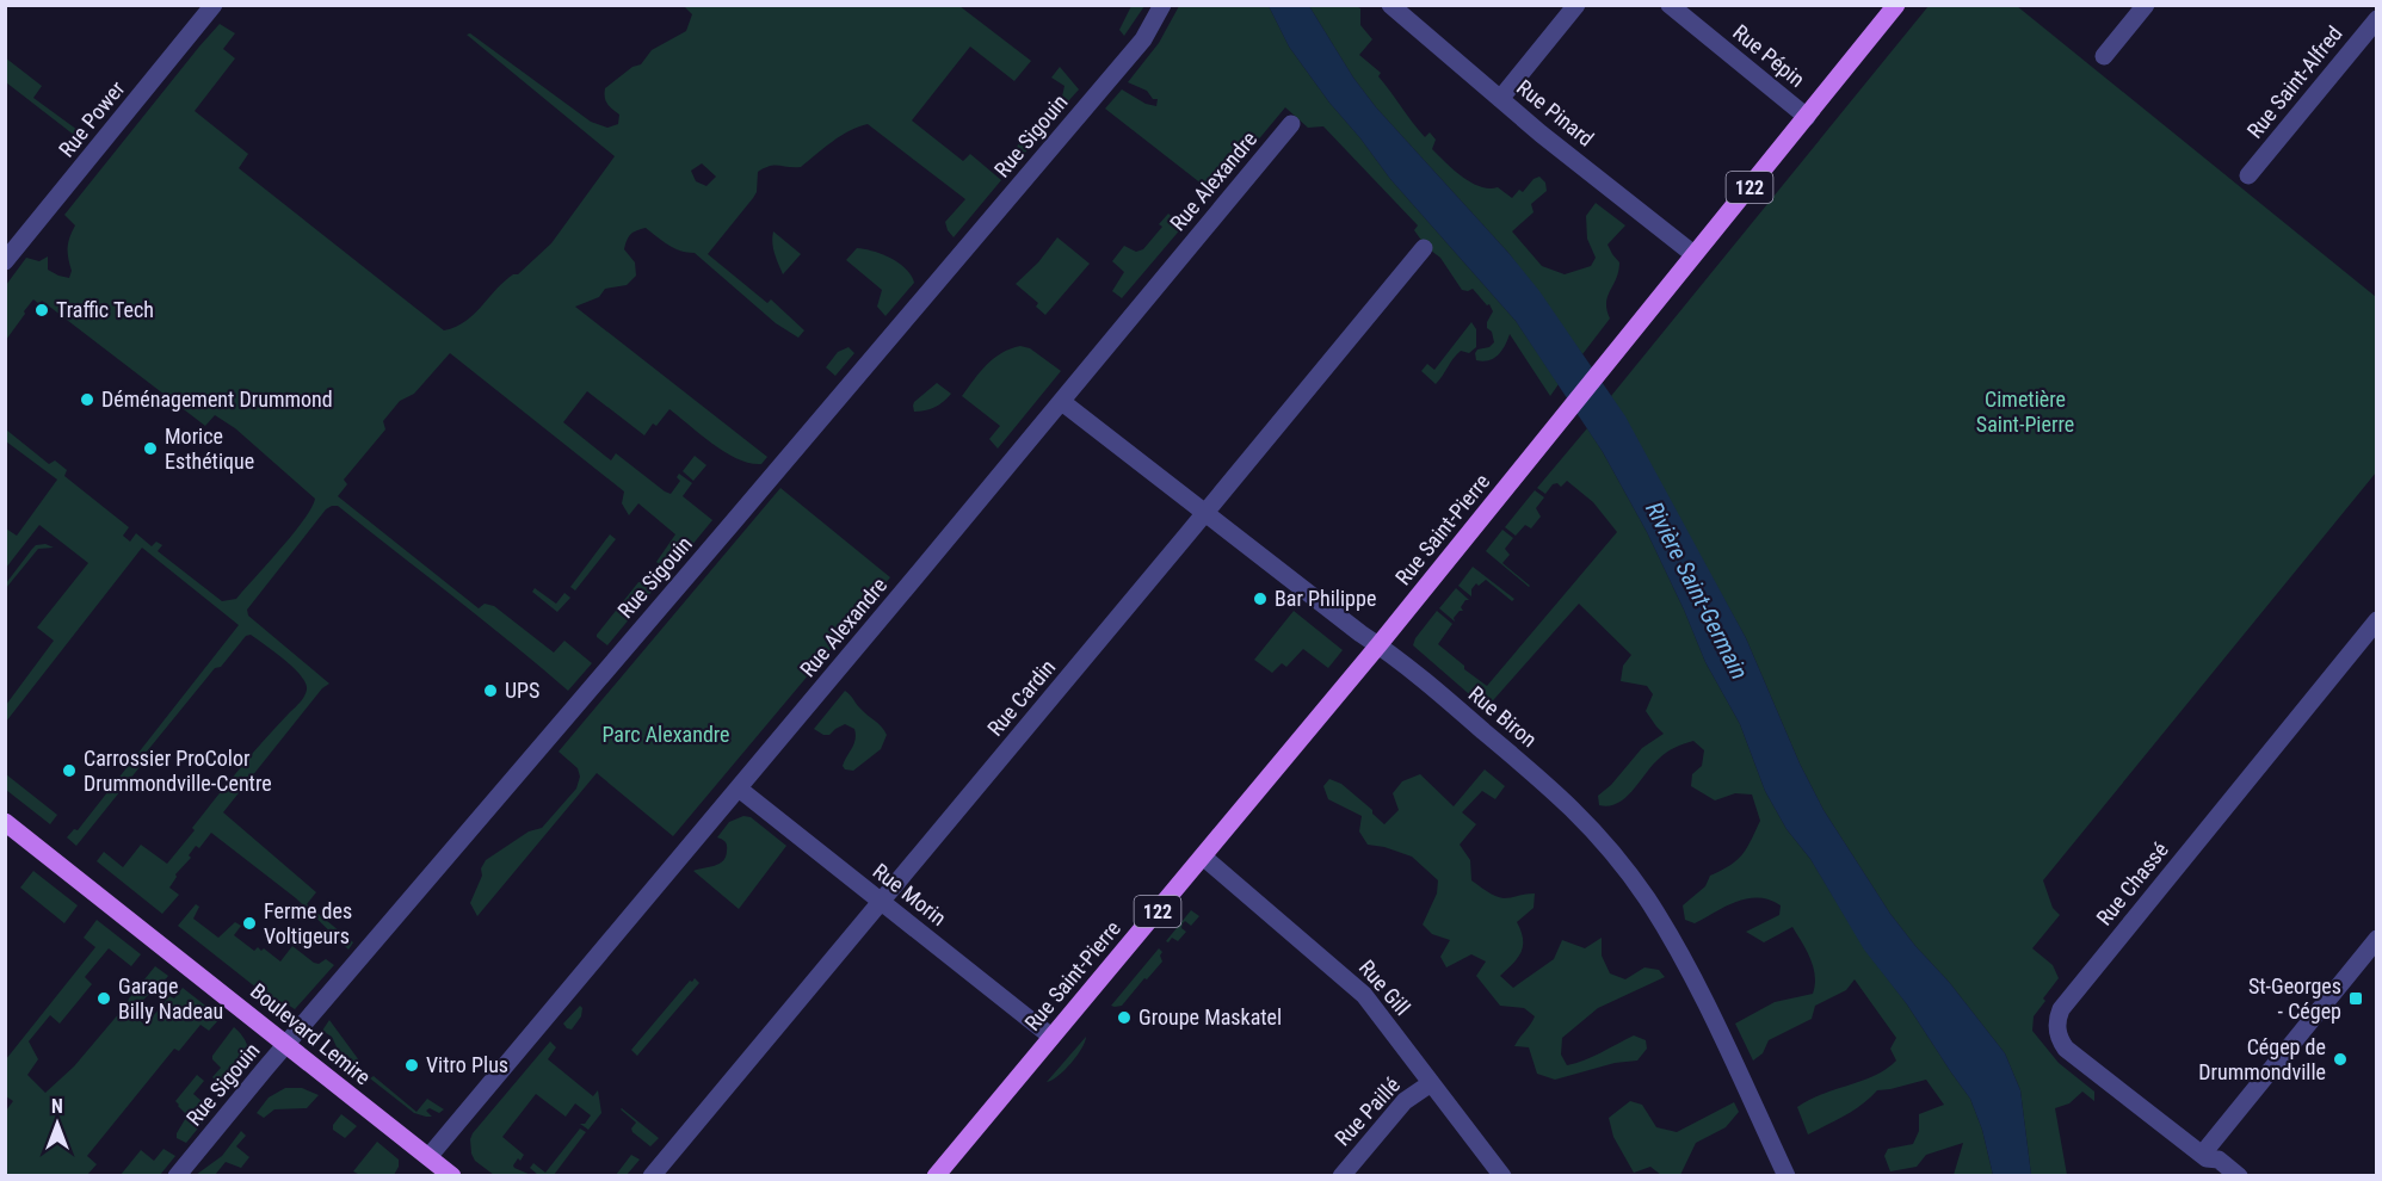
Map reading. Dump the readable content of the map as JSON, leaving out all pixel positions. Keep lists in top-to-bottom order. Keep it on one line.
{"streets":{"main road":["122","Rue Saint-Pierre","Boulevard Lemire"],"street":["Rue Pépin","Rue Saint-Alfred","Rue Pinard","Rue Power","Rue Sigouin","Rue Alexandre","Rue Cardin","Rue Biron","Rue Chassé","Rue Morin","Rue Gill","Rue Paillé"]},"crossings":[["Rue Pépin","Rue Saint-Pierre"],["Rue Pinard","Rue Saint-Pierre"],["Rue Sigouin","Boulevard Lemire"],["Rue Alexandre","Rue Biron"],["Rue Alexandre","Rue Morin"],["Rue Alexandre","Boulevard Lemire"],["Rue Saint-Pierre","Rue Biron"],["Rue Saint-Pierre","Rue Morin"],["Rue Saint-Pierre","Rue Gill"],["Rue Cardin","Rue Biron"],["Rue Cardin","Rue Morin"],["Rue Gill","Rue Paillé"]],"water":["Rivière Saint-Germain"],"parks":["Cimetière Saint-Pierre","Parc Alexandre"],"places":{"other":["Traffic Tech","Déménagement Drummond","Morice Esthétique","Bar Philippe","UPS","Carrossier ProColor Drummondville-Centre","Ferme des Voltigeurs","Garage Billy Nadeau","Groupe Maskatel","Cégep de Drummondville","Vitro Plus"],"transit":["St-Georges - Cégep"]},"north":"top"}
